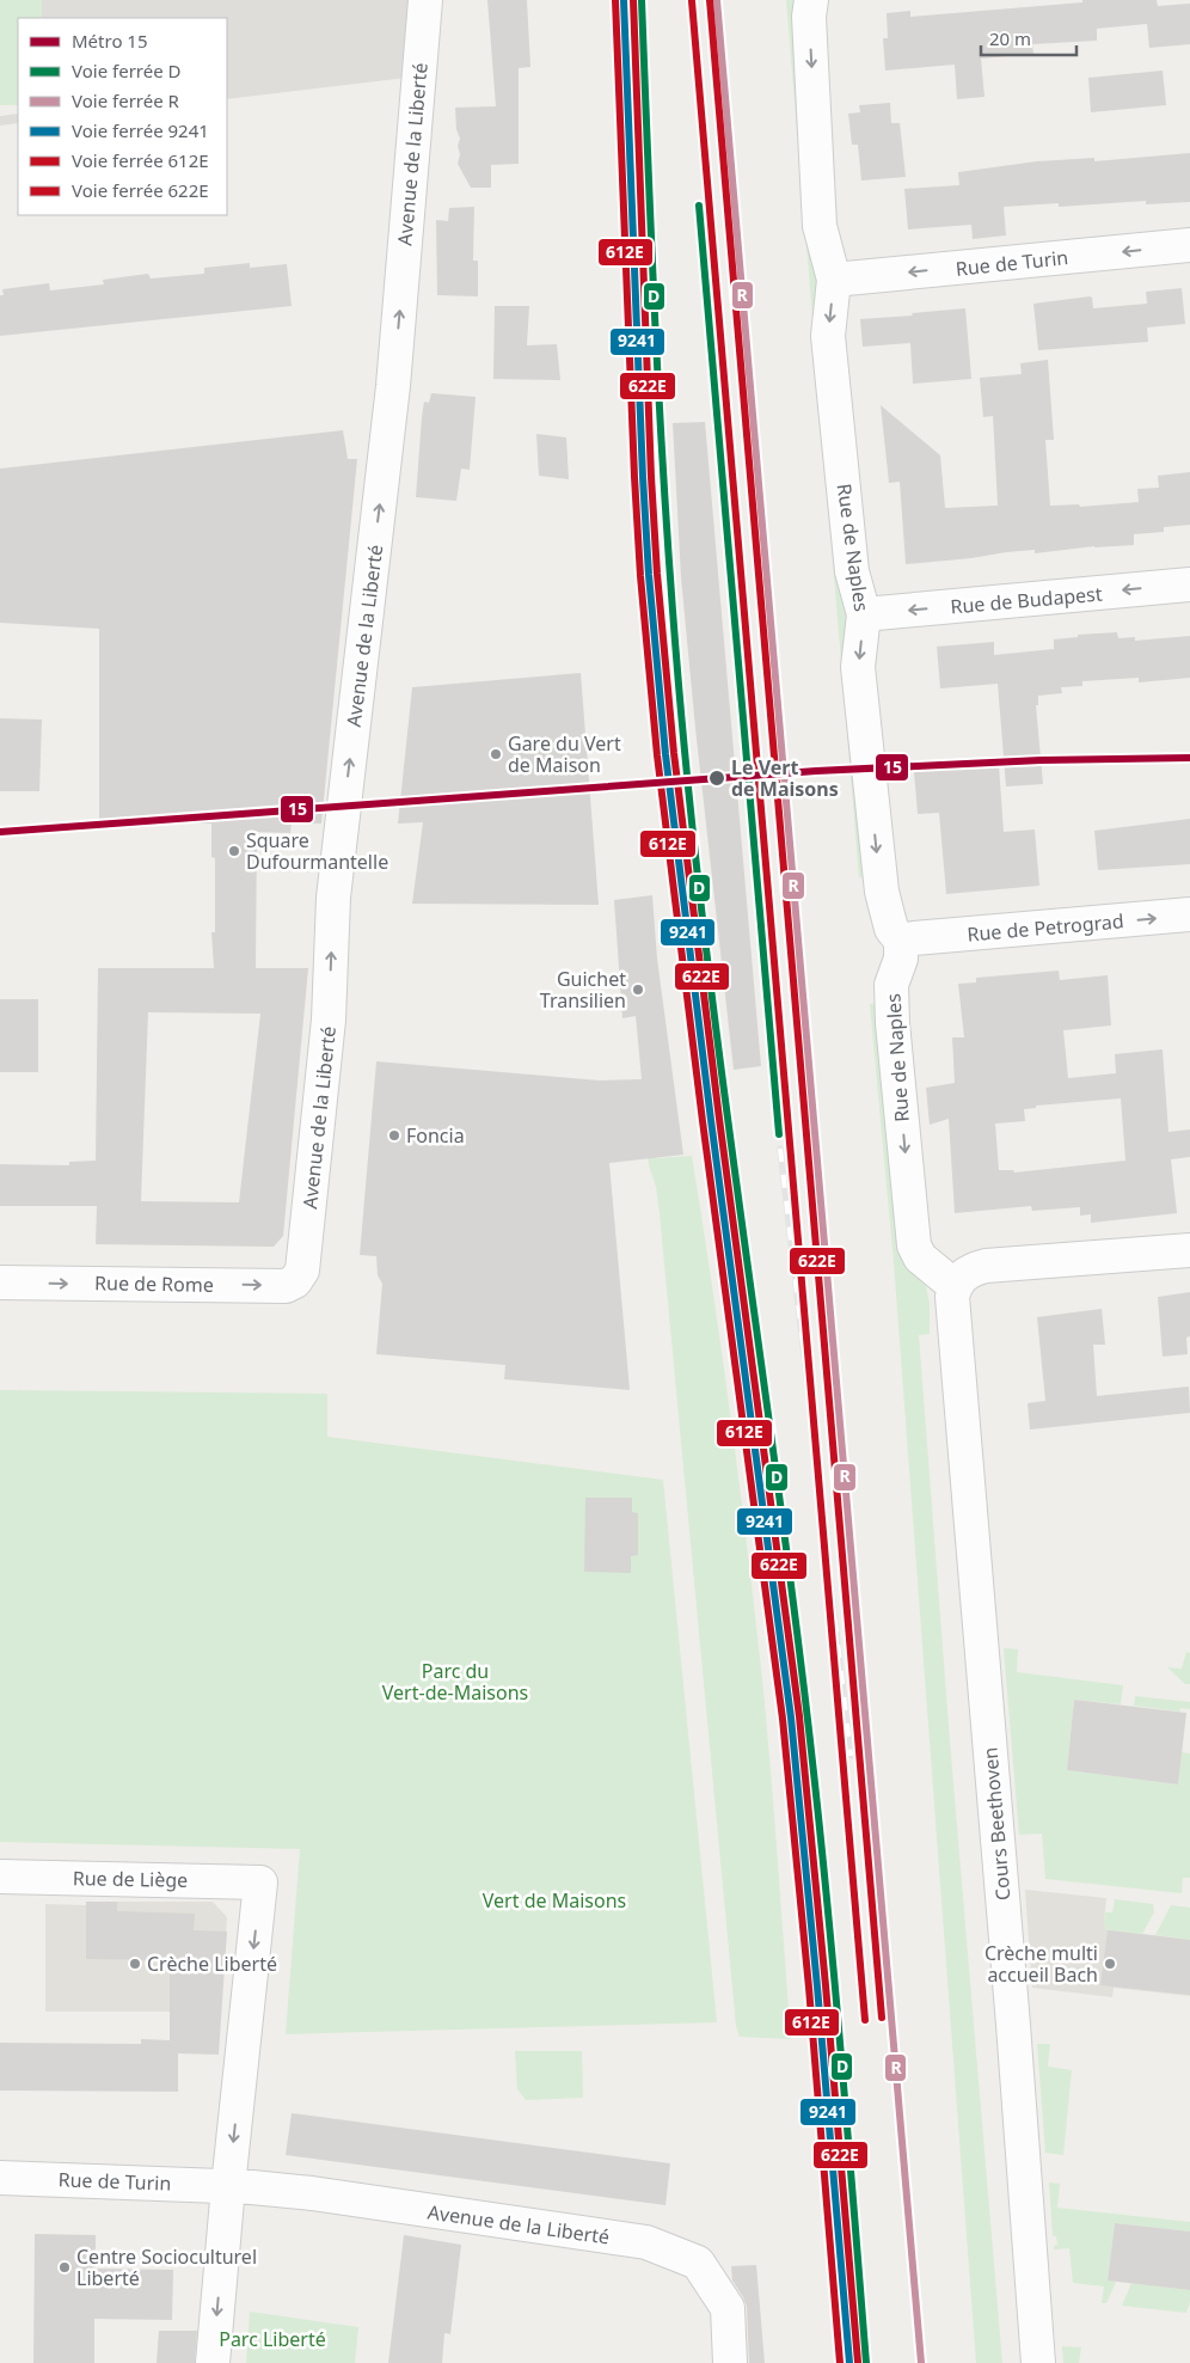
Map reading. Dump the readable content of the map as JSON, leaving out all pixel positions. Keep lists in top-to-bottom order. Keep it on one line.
{"streets":{"street":["Avenue de la Liberté","Rue de Turin","Rue de Naples","Rue de Budapest","Rue de Petrograd","Rue de Rome","Cours Beethoven","Rue de Liège"]},"crossings":[["Avenue de la Liberté","Rue de Turin"],["Avenue de la Liberté","Rue de Rome"],["Avenue de la Liberté","Rue de Liège"],["Rue de Turin","Rue de Naples"],["Rue de Turin","Rue de Liège"],["Rue de Naples","Rue de Budapest"],["Rue de Naples","Rue de Petrograd"],["Rue de Naples","Cours Beethoven"]],"one_way":["Avenue de la Liberté","Rue de Turin","Rue de Naples","Rue de Budapest","Rue de Petrograd","Rue de Rome"],"parks":["Parc du Vert-de-Maisons","Vert de Maisons","Parc Liberté"],"places":["Gare du Vert de Maison","Le Vert de Maisons","Square Dufourmantelle","Guichet Transilien","Foncia","Crèche Liberté","Crèche multi accueil Bach","Centre Socioculturel Liberté"],"lines":["rail line D","rail line R","rail line 9241","rail line 612E","rail line 622E","metro line 15"],"legend":["Métro 15","Voie ferrée D","Voie ferrée R","Voie ferrée 9241","Voie ferrée 612E","Voie ferrée 622E"],"scale_bar":"20 m"}
